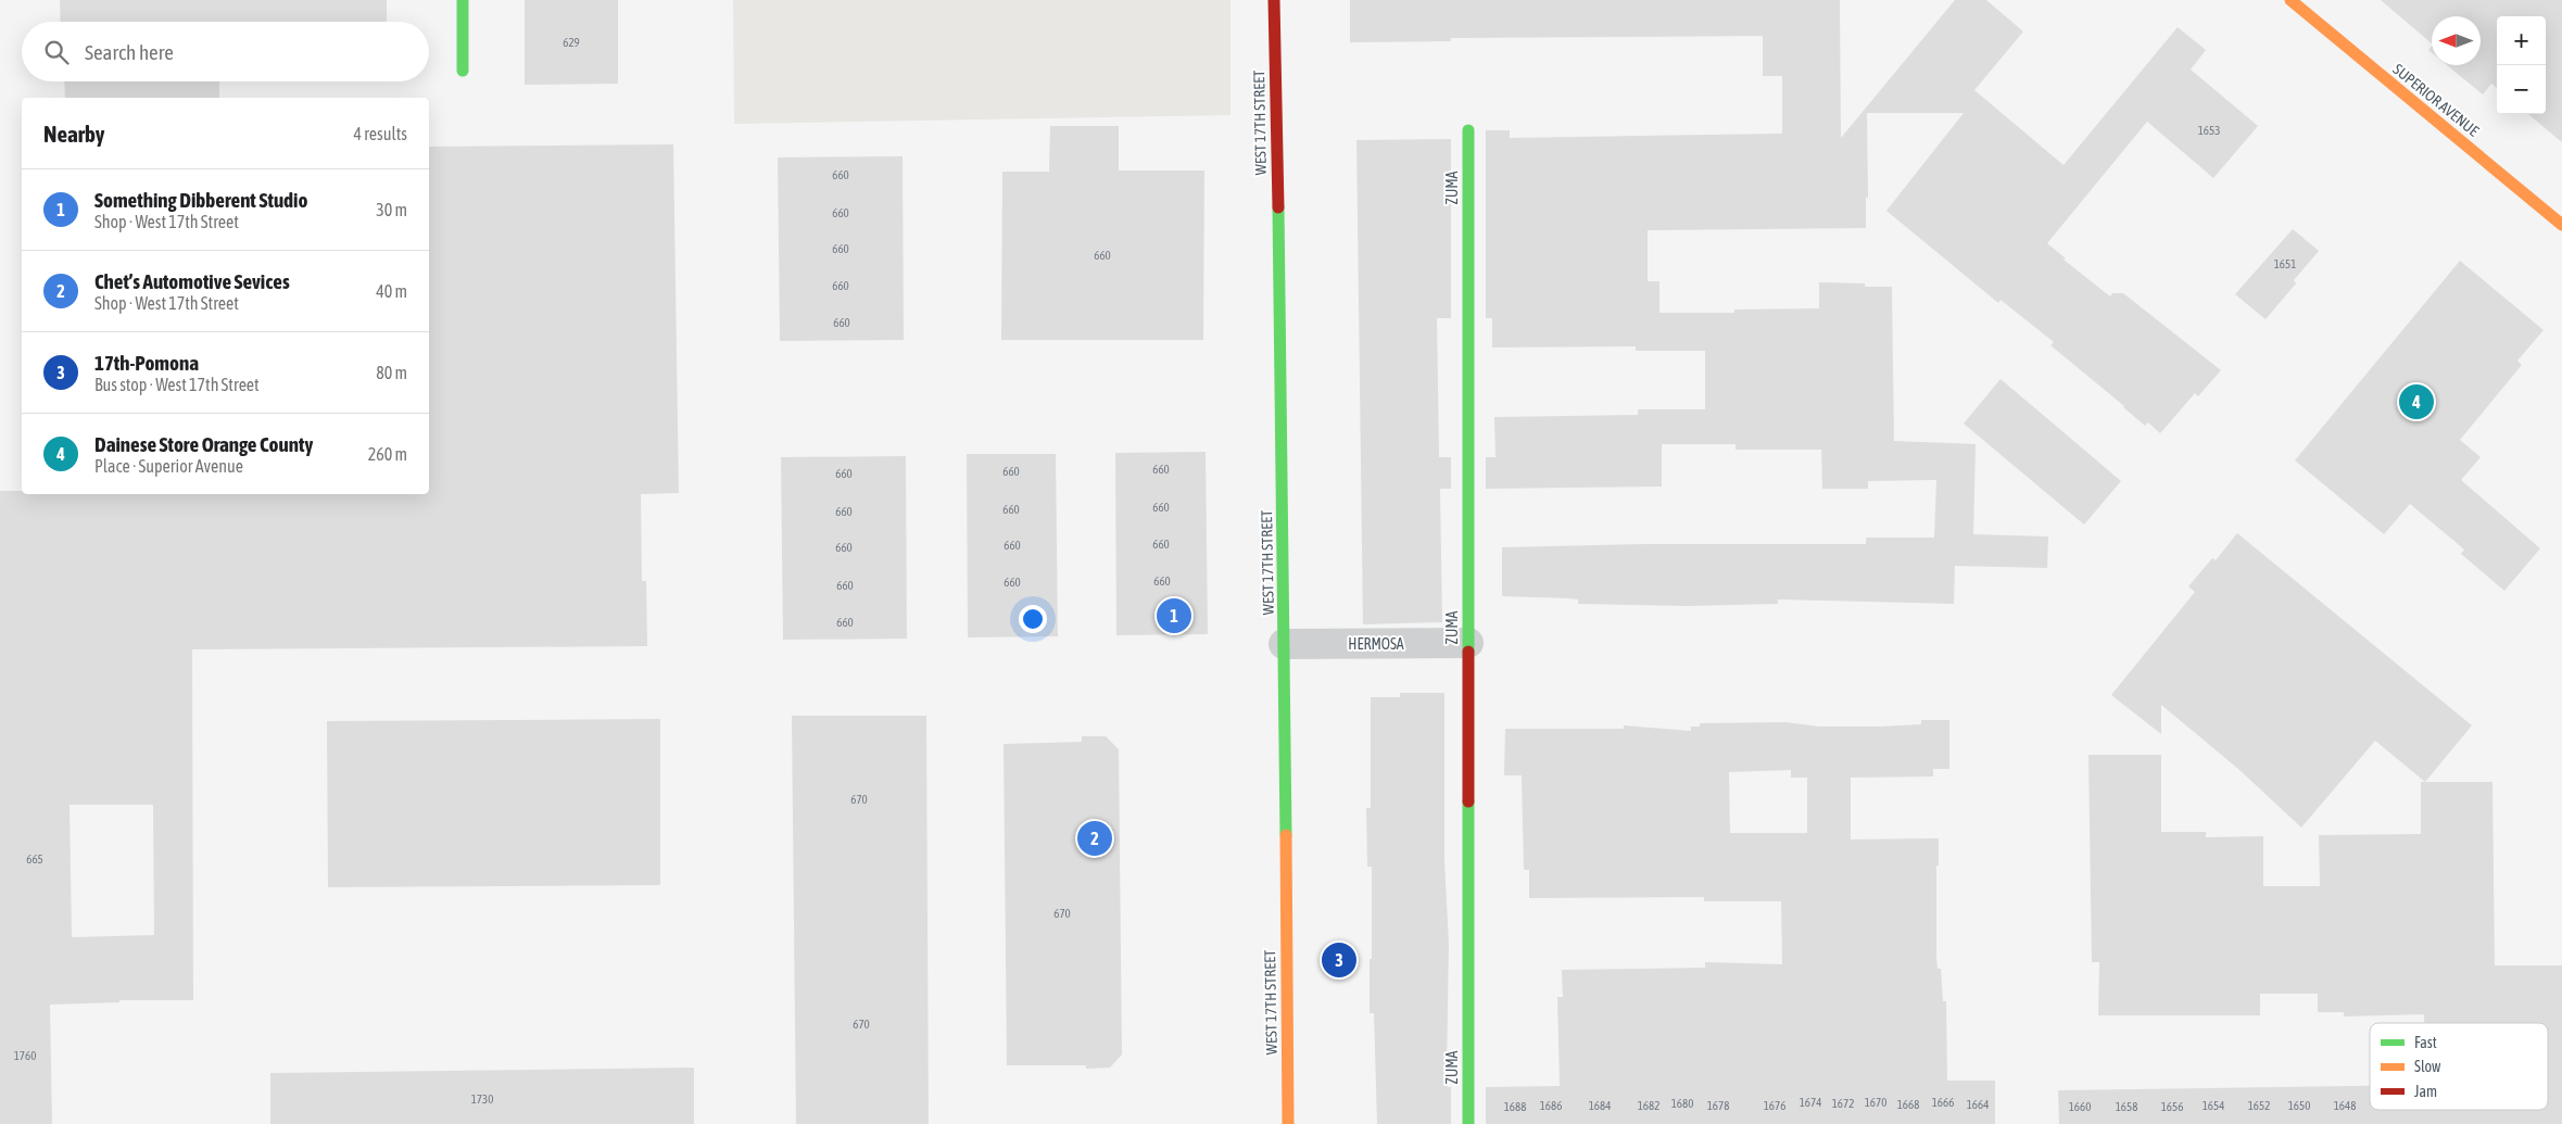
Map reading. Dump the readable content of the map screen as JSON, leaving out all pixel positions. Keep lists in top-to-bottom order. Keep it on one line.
{"streets":{"street":["SUPERIOR AVENUE","WEST 17TH STREET","ZUMA","HERMOSA"]},"crossings":[["WEST 17TH STREET","HERMOSA"],["ZUMA","HERMOSA"]],"house_numbers":["629","1653","660","660","660","660","1651","660","660","660","660","660","660","660","660","660","660","660","660","660","660","660","670","665","670","670","1760","1730","1674","1670","1666","1680","1672","1668","1664","1686","1684","1682","1678","1676","1654","1652","1650","1648","1688","1660","1658","1656"],"legend":["Fast","Slow","Jam"],"north":"left","page":{"map_buttons":["+","−"],"search":"Search here","heading":["Nearby","4 results"],"list":[{"mark":"1","name":"Something Dibberent Studio","note":"Shop · West 17th Street","value":"30 m"},{"mark":"2","name":"Chet’s Automotive Sevices","note":"Shop · West 17th Street","value":"40 m"},{"mark":"3","name":"17th-Pomona","note":"Bus stop · West 17th Street","value":"80 m"},{"mark":"4","name":"Dainese Store Orange County","note":"Place · Superior Avenue","value":"260 m"}],"pins":["4","1","2","3"]}}
